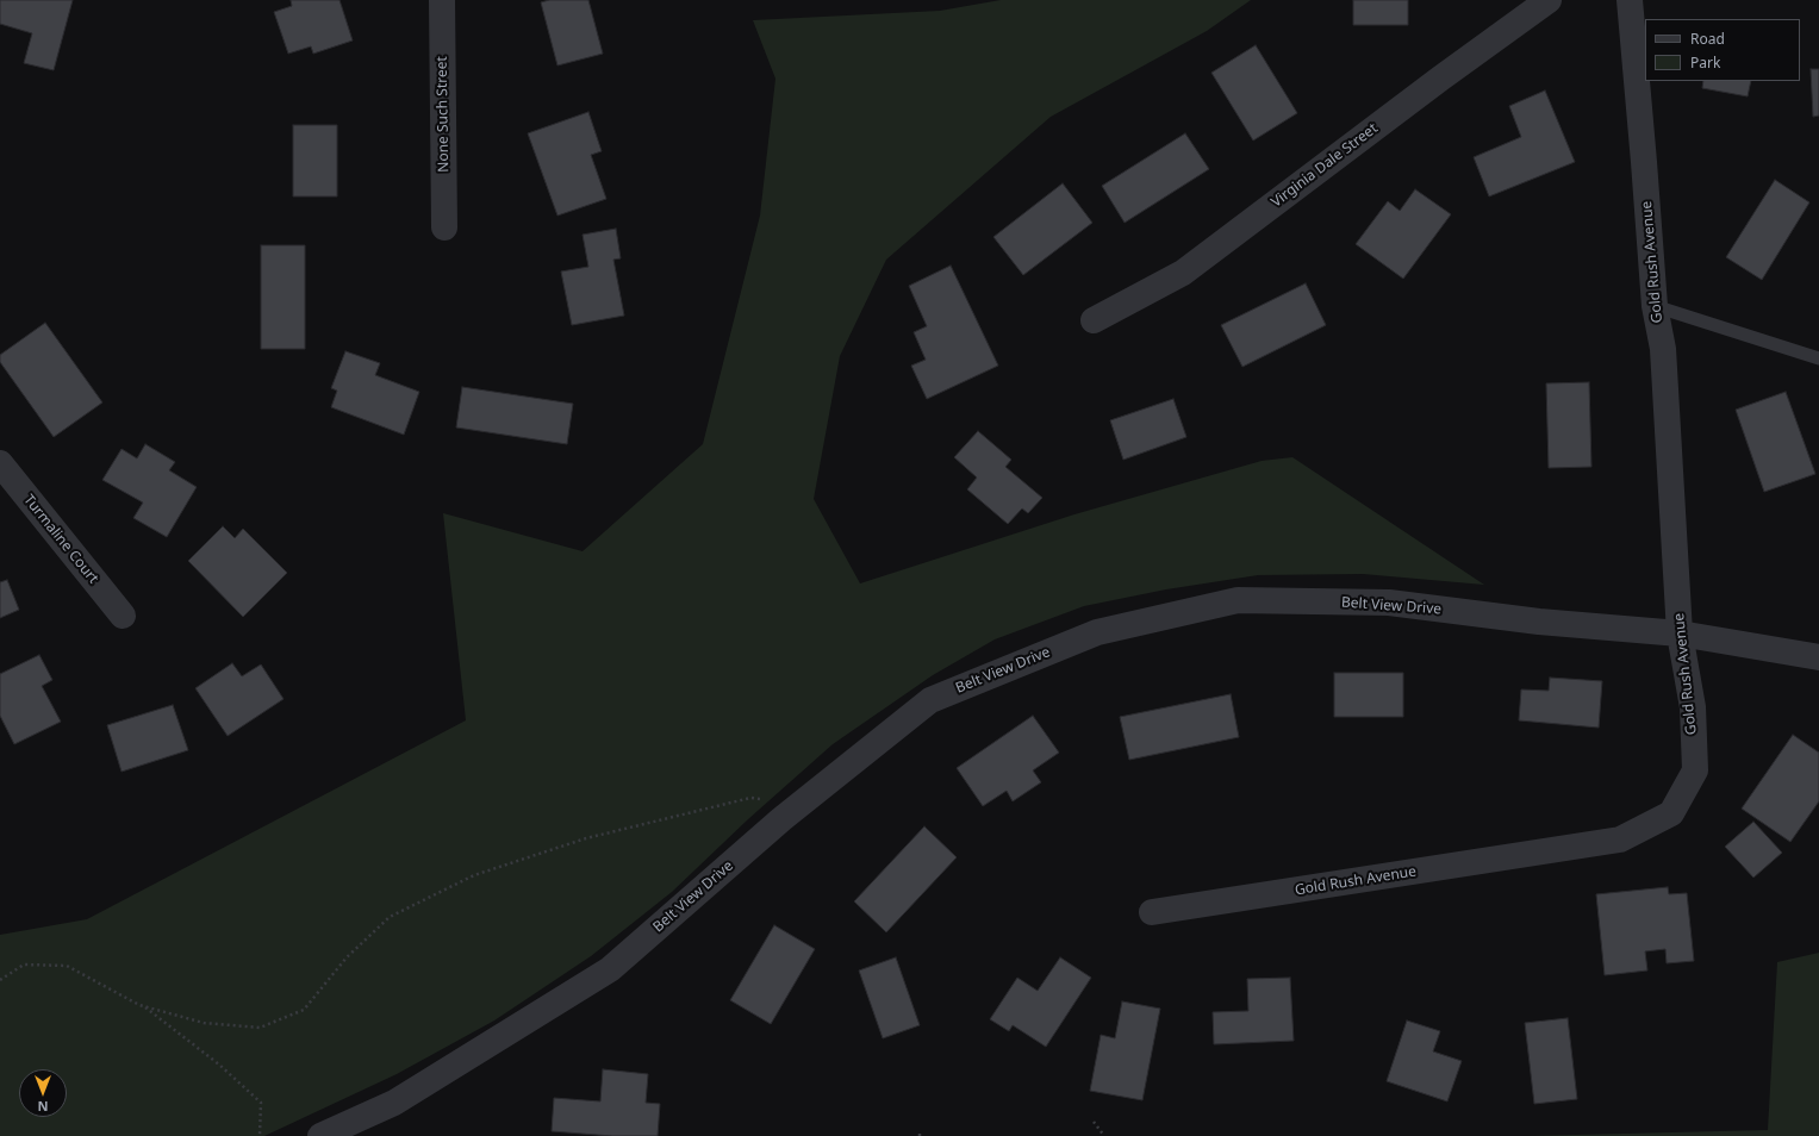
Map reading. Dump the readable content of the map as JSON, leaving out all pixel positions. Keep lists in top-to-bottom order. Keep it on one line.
{"streets":{"street":["None Such Street","Virginia Dale Street","Gold Rush Avenue","Turmaline Court","Belt View Drive"]},"crossings":[["Gold Rush Avenue","Belt View Drive"]],"legend":["Road","Park"],"north":"bottom"}
